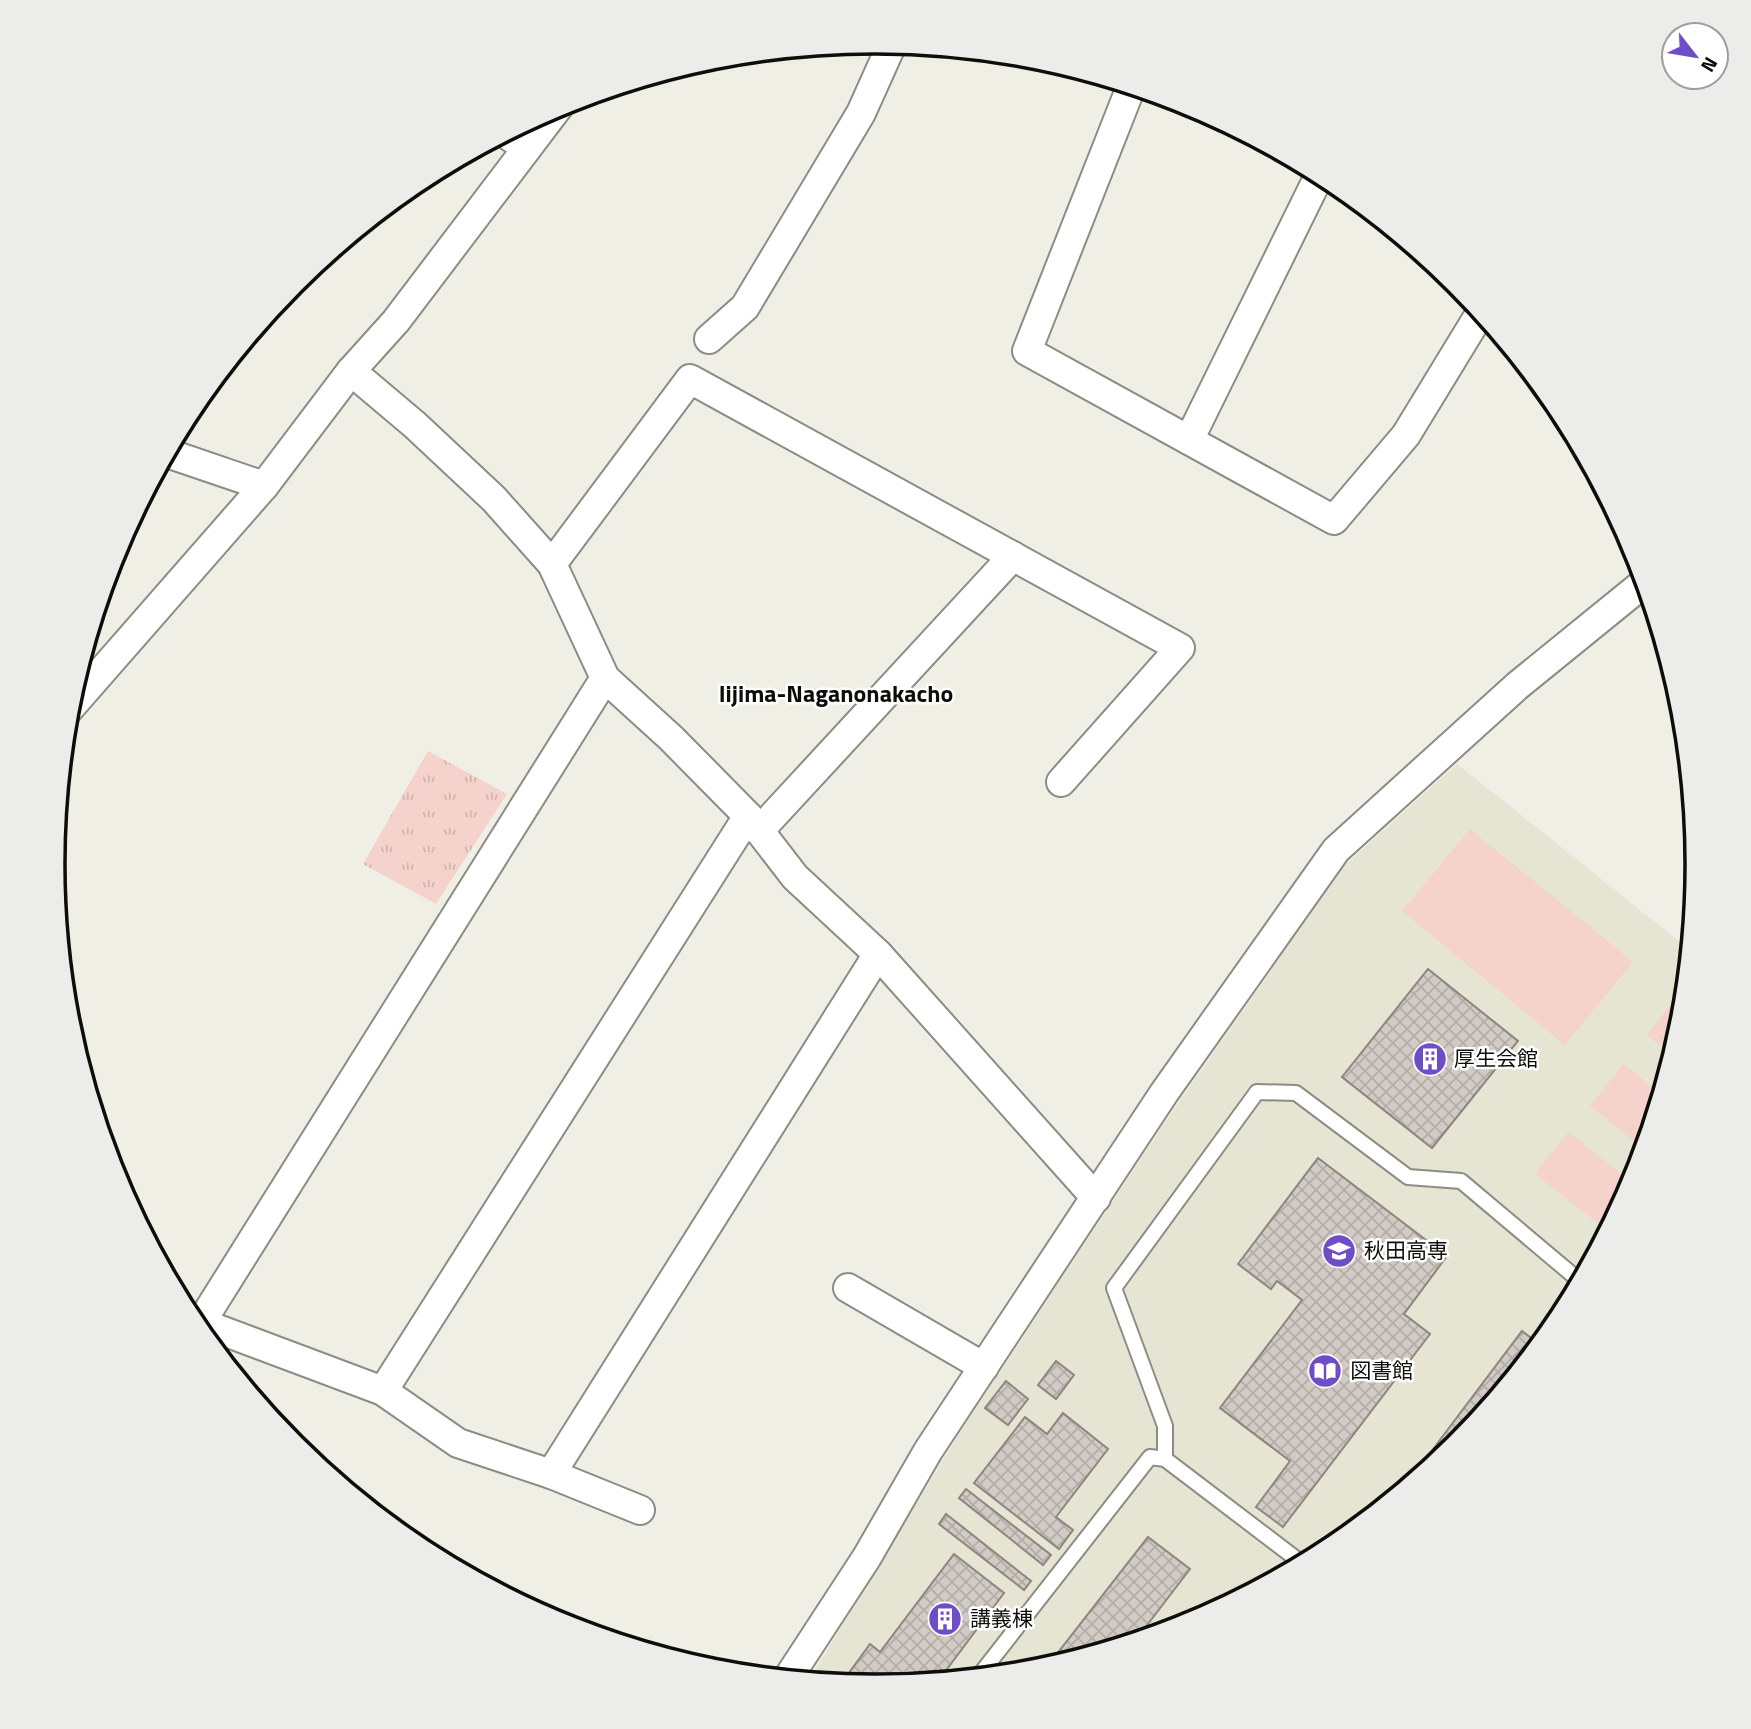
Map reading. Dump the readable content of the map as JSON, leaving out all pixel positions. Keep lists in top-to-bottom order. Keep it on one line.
{"districts":["Iijima-Naganonakacho"],"places":{"building":["厚生会館","講義棟"],"school or university":["秋田高専"],"library":["図書館"]},"north":"bottom right"}
